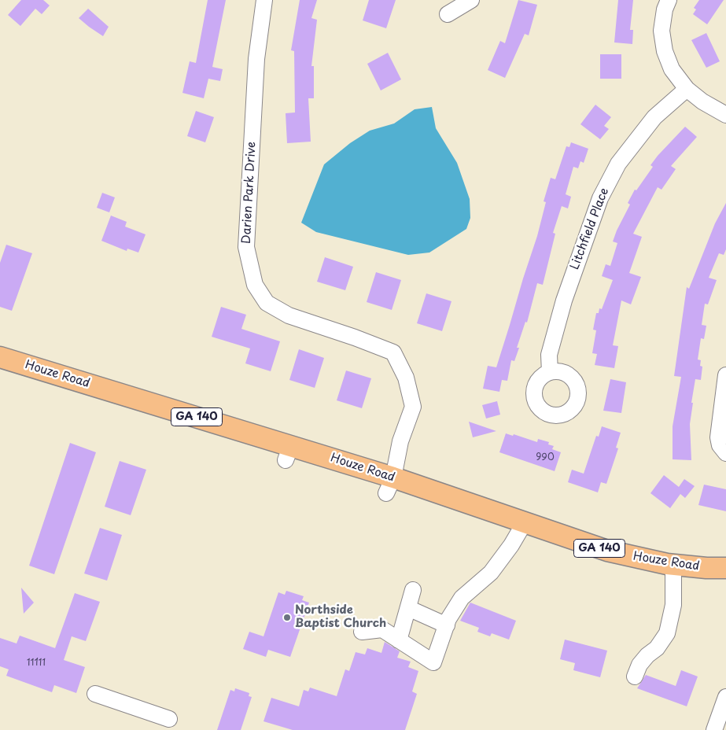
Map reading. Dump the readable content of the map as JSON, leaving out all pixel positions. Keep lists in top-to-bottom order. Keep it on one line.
{"streets":{"main road":["Houze Road","GA 140"],"street":["Darien Park Drive","Litchfield Place"]},"crossings":[["Darien Park Drive","Houze Road"]],"places":["Northside Baptist Church"],"house_numbers":["990","11111"]}
